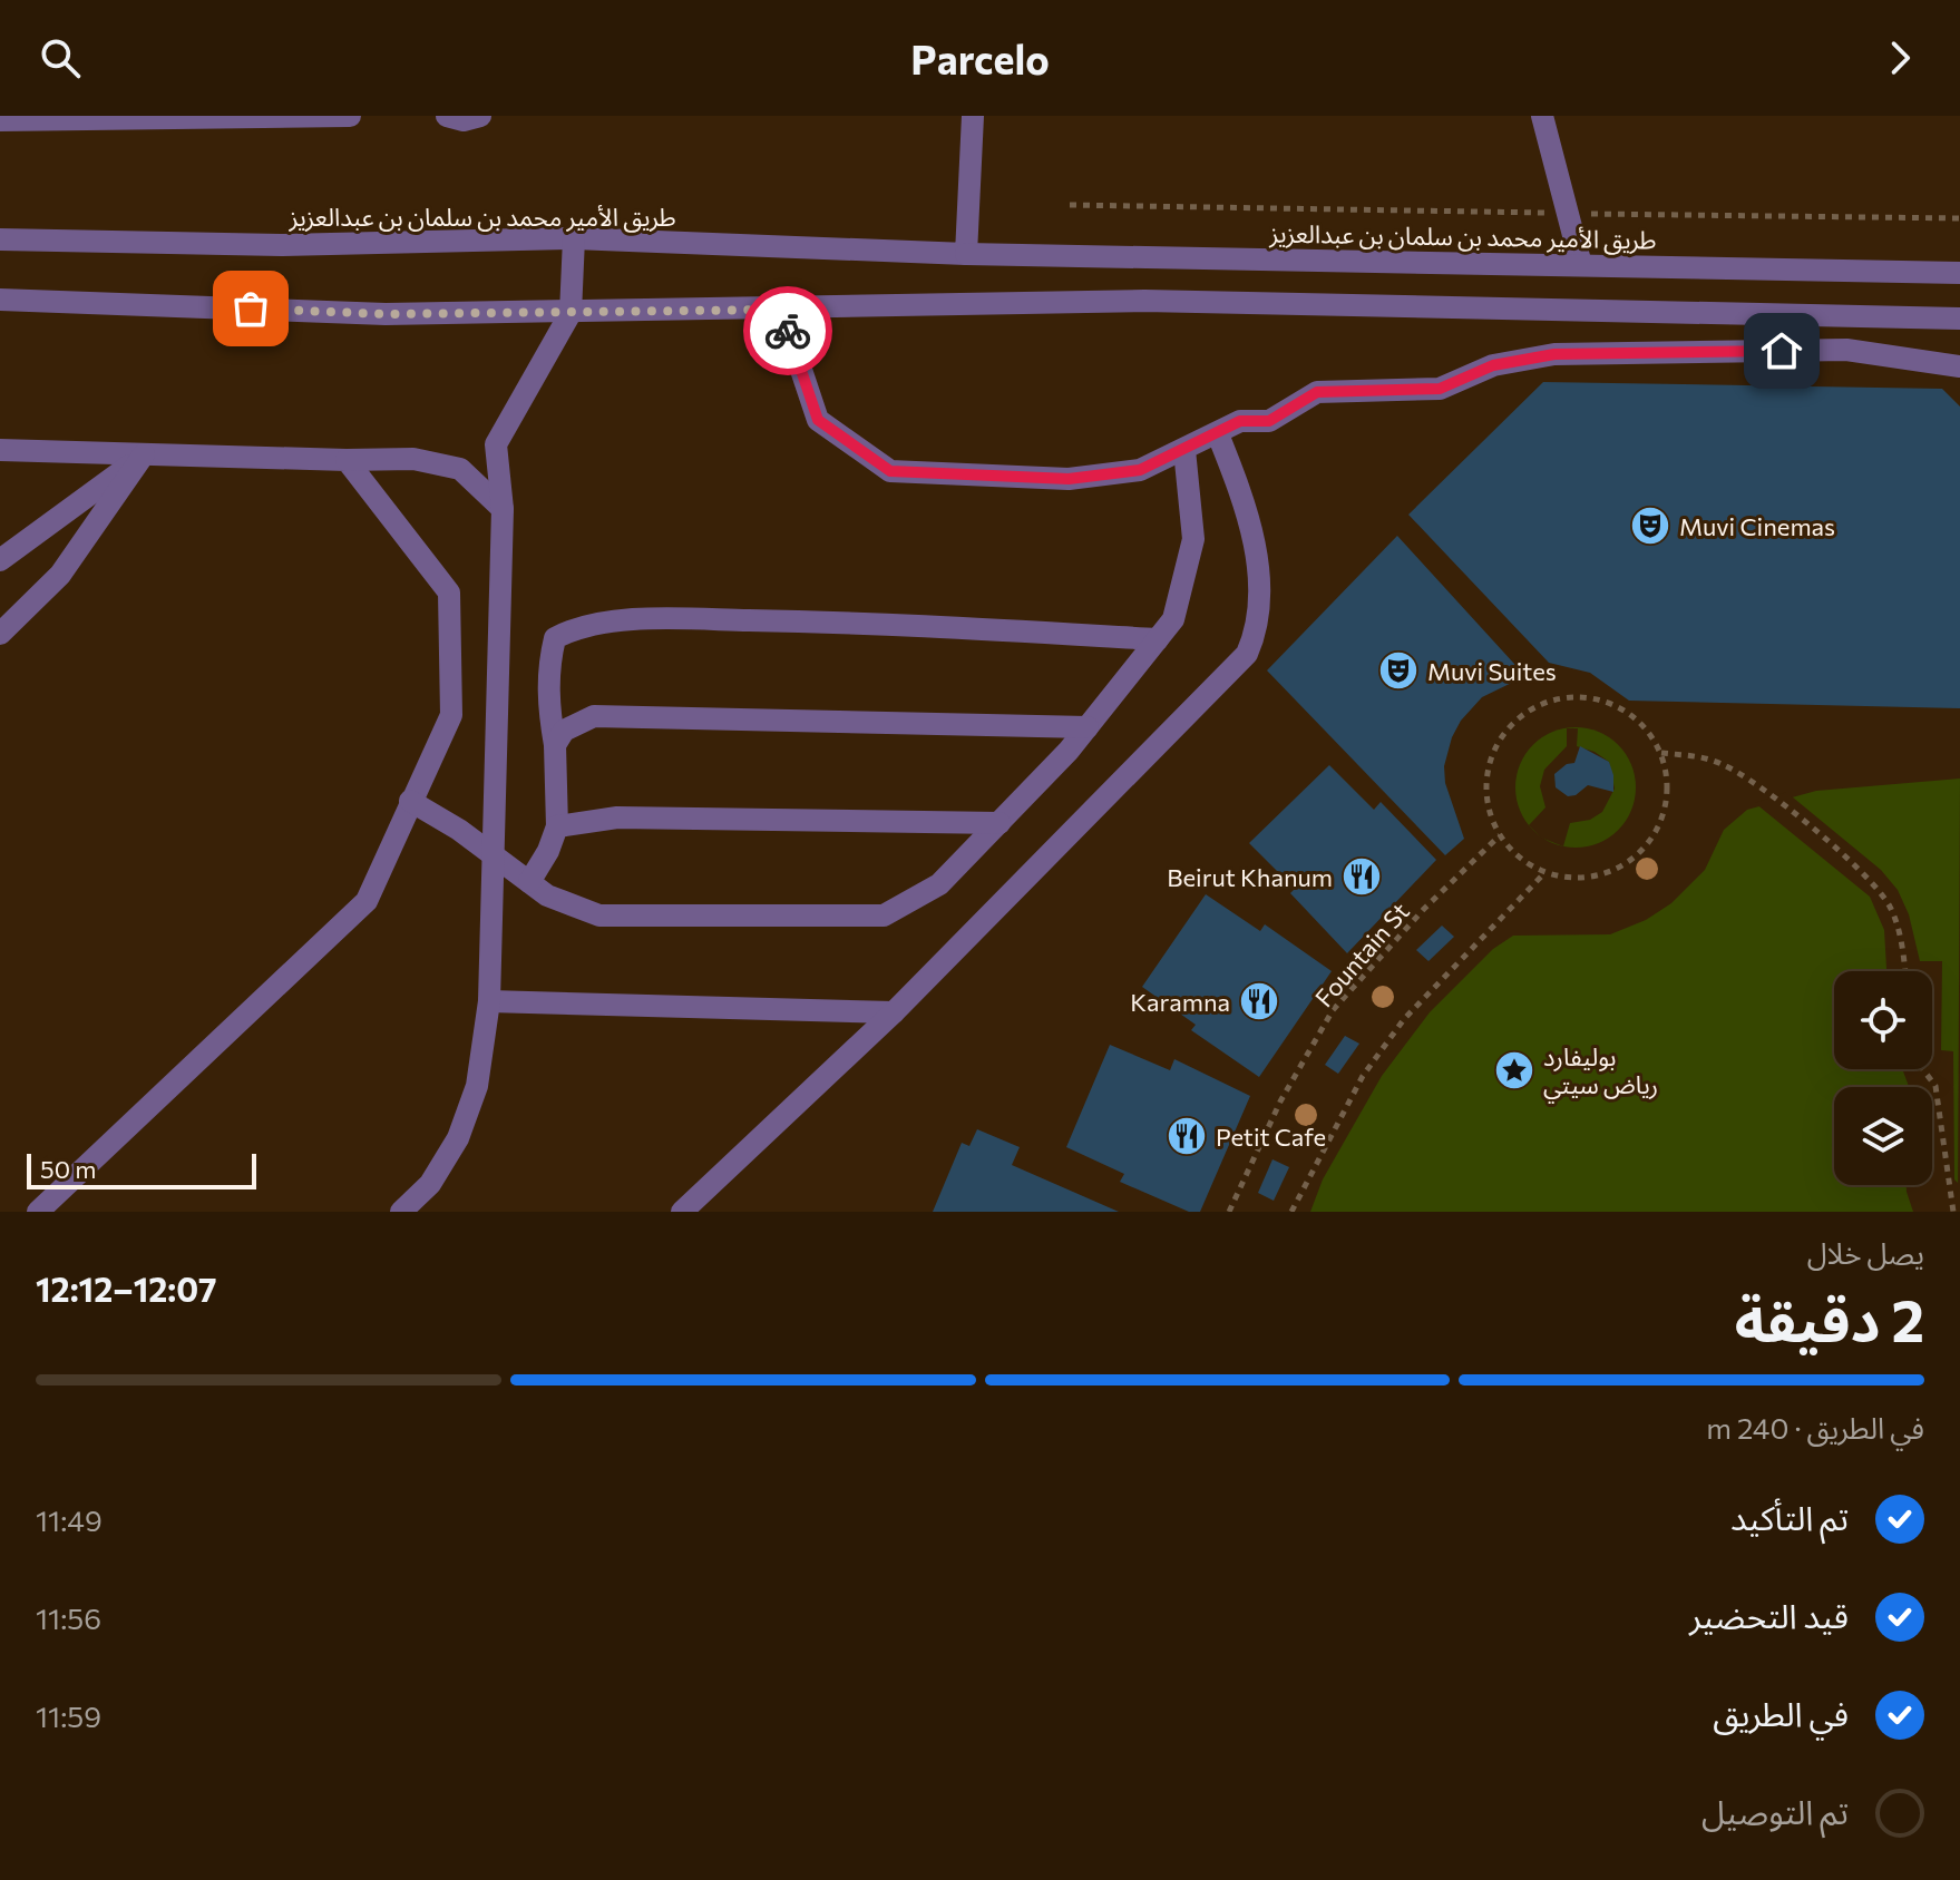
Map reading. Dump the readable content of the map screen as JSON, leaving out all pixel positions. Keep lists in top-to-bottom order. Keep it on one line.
{"streets":{"street":["طريق الأمير محمد بن سلمان بن عبدالعزيز"],"path":["Fountain St"]},"places":{"theatre":["Muvi Cinemas","Muvi Suites"],"restaurant":["Beirut Khanum","Karamna","Petit Cafe"],"place":["بوليفارد رياض سيتي"]},"scale_bar":"50 m","page":{"header":"Parcelo","scale":"50 m","heading":["2 دقيقة","يصل خلال","12:07–12:12"],"bar":"في الطريق · 240 m","list":[["تم التأكيد","11:49"],["قيد التحضير","11:56"],["في الطريق","11:59"],"تم التوصيل"]}}
